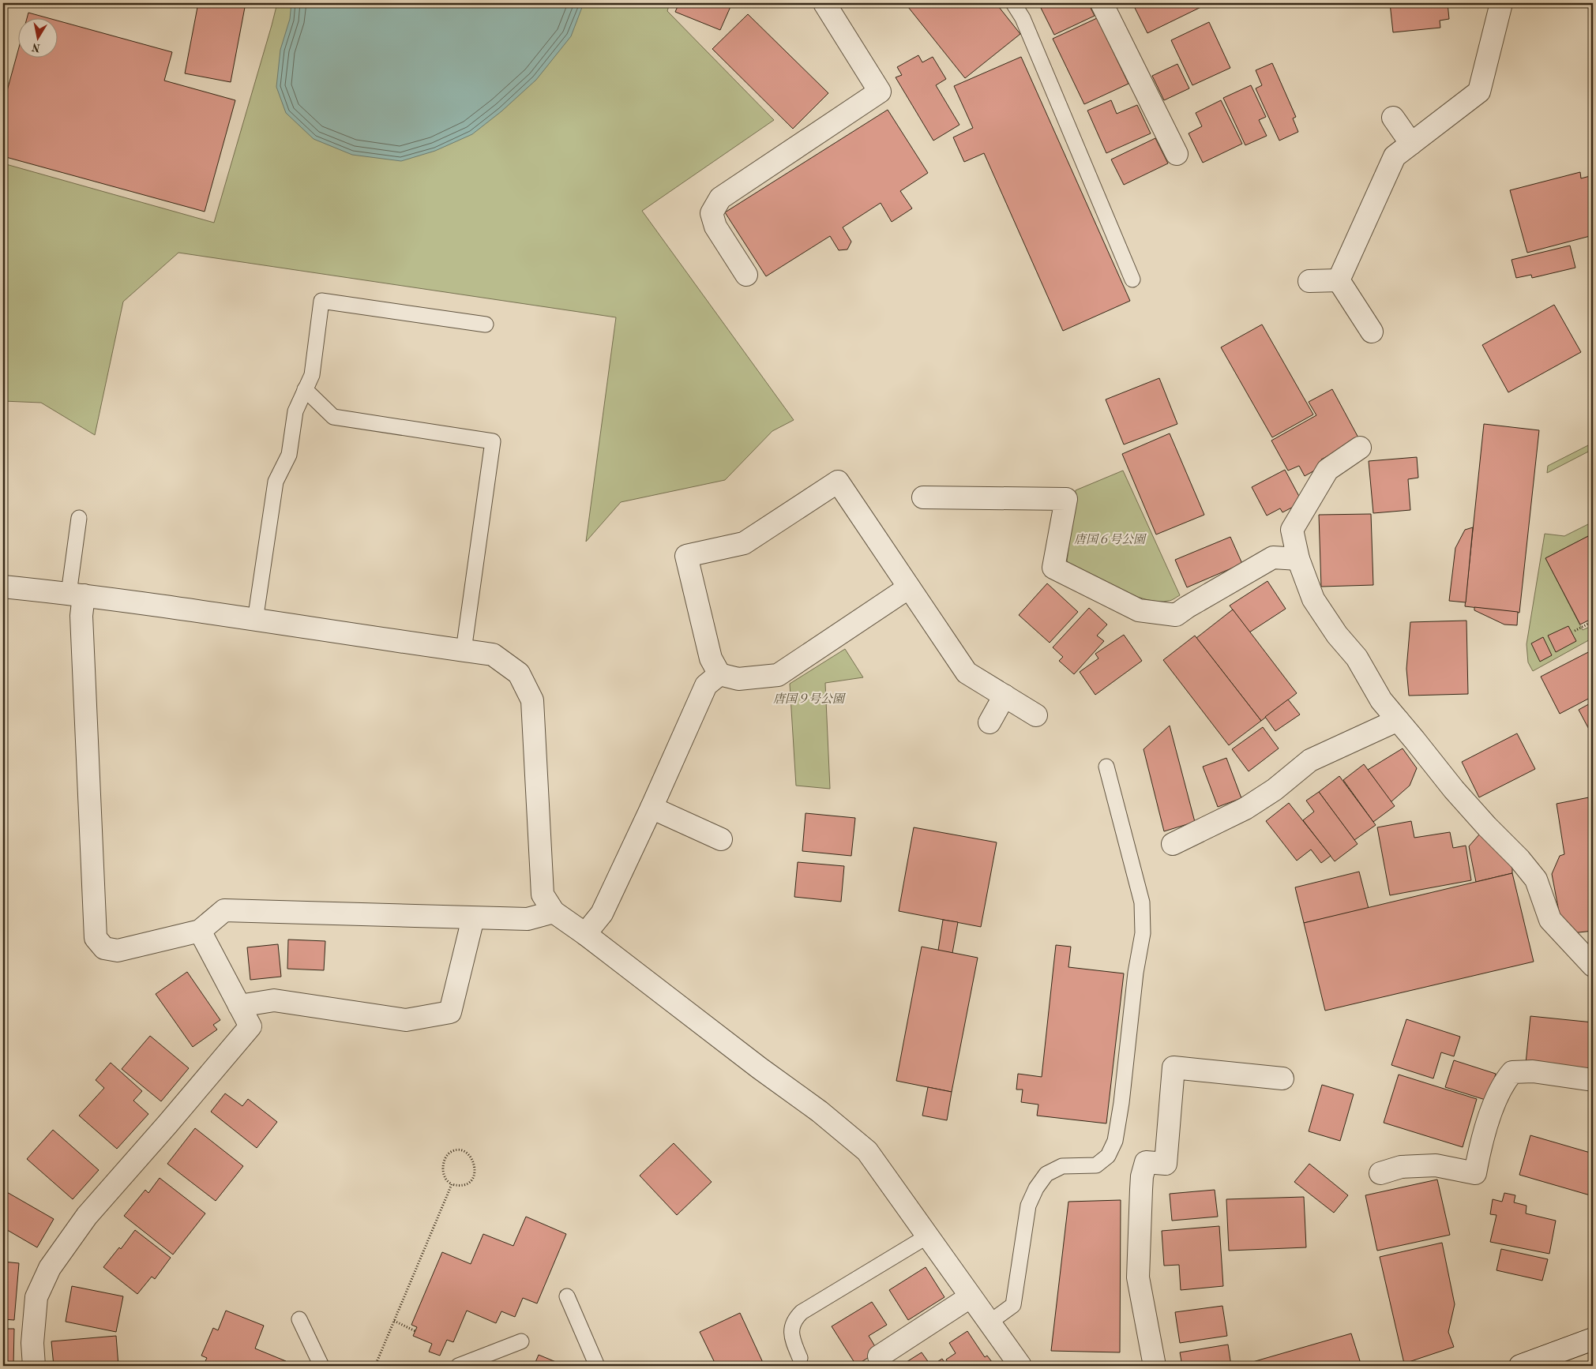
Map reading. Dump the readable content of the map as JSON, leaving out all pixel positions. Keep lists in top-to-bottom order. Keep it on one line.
{"parks":["唐国６号公園","唐国９号公園"],"north":"bottom"}
